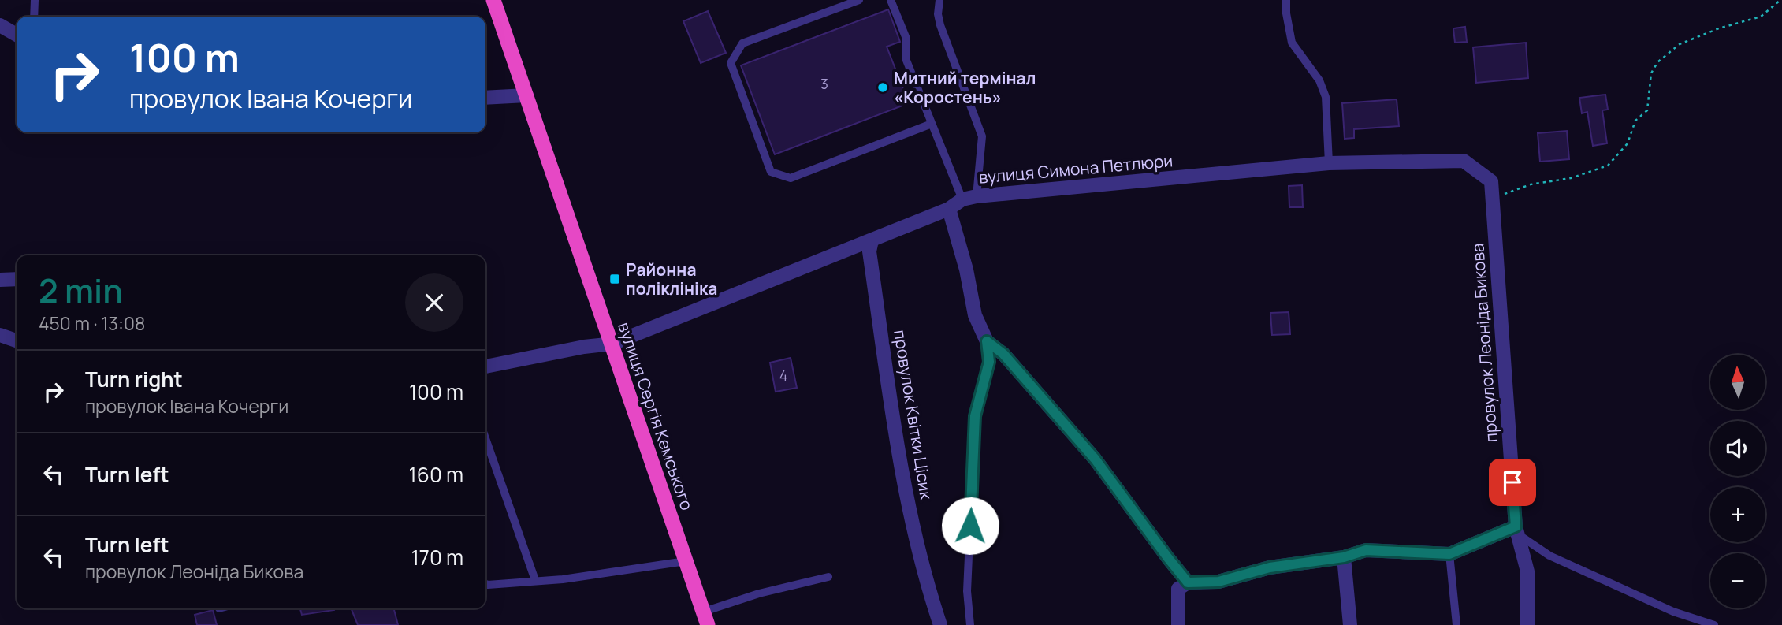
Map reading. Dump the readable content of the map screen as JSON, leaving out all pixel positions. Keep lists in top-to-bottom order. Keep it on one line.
{"streets":{"highway":["вулиця Сергія Кемського"],"street":["вулиця Симона Петлюри","провулок Леоніда Бикова","провулок Квітки Цісик"]},"crossings":[["вулиця Симона Петлюри","провулок Леоніда Бикова"],["вулиця Симона Петлюри","провулок Квітки Цісик"],["вулиця Симона Петлюри","вулиця Сергія Кемського"]],"places":{"other":["Митний термінал «Коростень»"],"transit":["Районна поліклініка"]},"house_numbers":["3","4"],"north":"top","page":{"turn":["100 m","провулок Івана Кочерги"],"heading":["2 min","450 m · 13:08"],"list":[{"name":"Turn right","note":"провулок Івана Кочерги","value":"100 m"},{"name":"Turn left","value":"160 m"},{"name":"Turn left","note":"провулок Леоніда Бикова","value":"170 m"}],"map_buttons":["+","−"]}}
